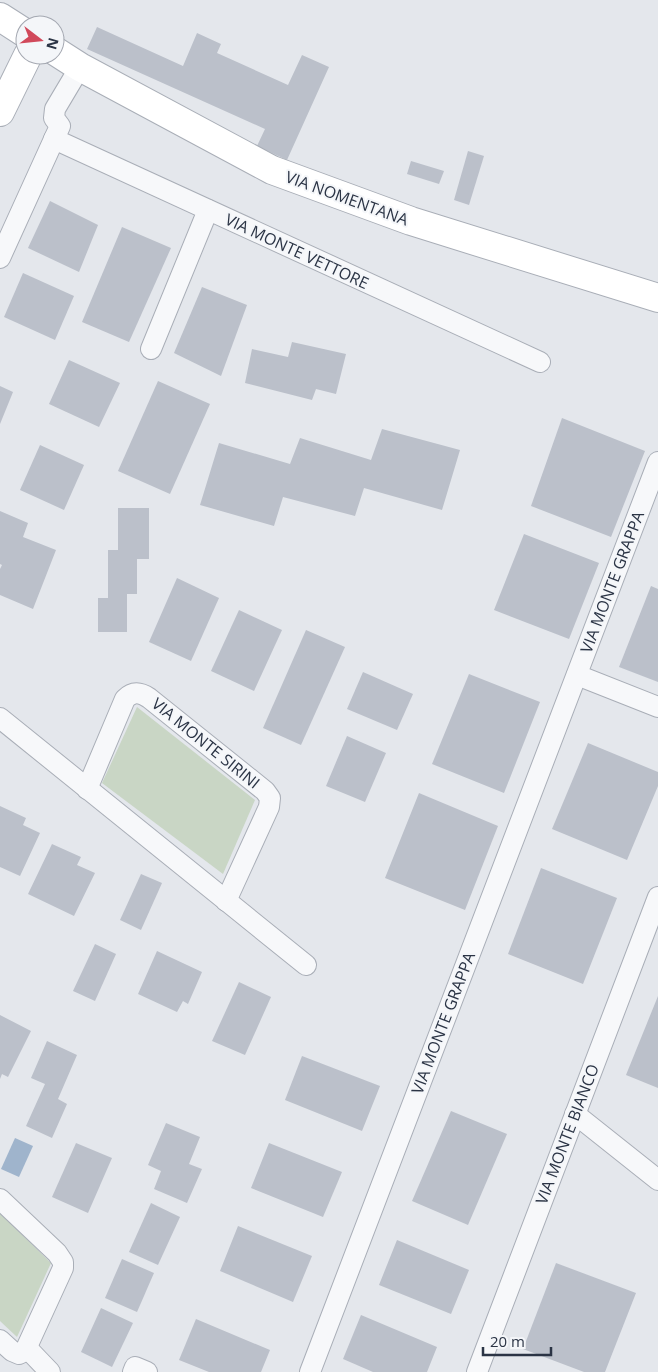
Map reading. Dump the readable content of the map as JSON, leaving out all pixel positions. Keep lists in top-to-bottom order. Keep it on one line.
{"streets":{"street":["VIA NOMENTANA","VIA MONTE VETTORE","VIA MONTE GRAPPA","VIA MONTE SIRINI","VIA MONTE BIANCO"]},"scale_bar":"20 m","north":"right"}
